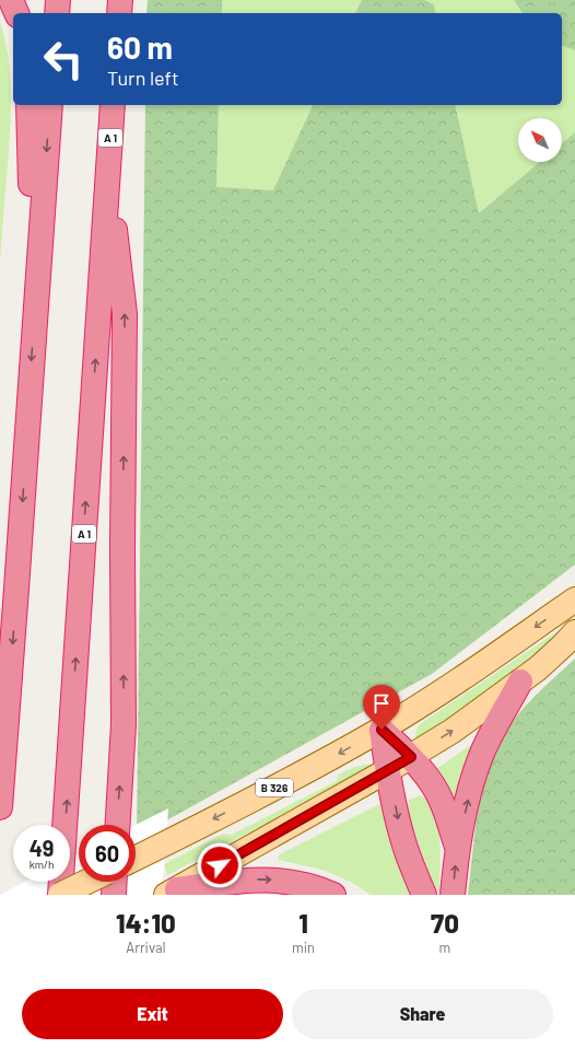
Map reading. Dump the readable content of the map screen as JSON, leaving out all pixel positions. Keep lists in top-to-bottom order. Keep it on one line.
{"streets":{"highway":["A 1"],"main road":["B 326"]},"north":"top left","page":{"turn":["60 m","Turn left"],"speed":"49 km/h","limit":"60","eta":["14:10","Arrival","1","min","70","m"],"buttons":["Exit","Share"]}}
